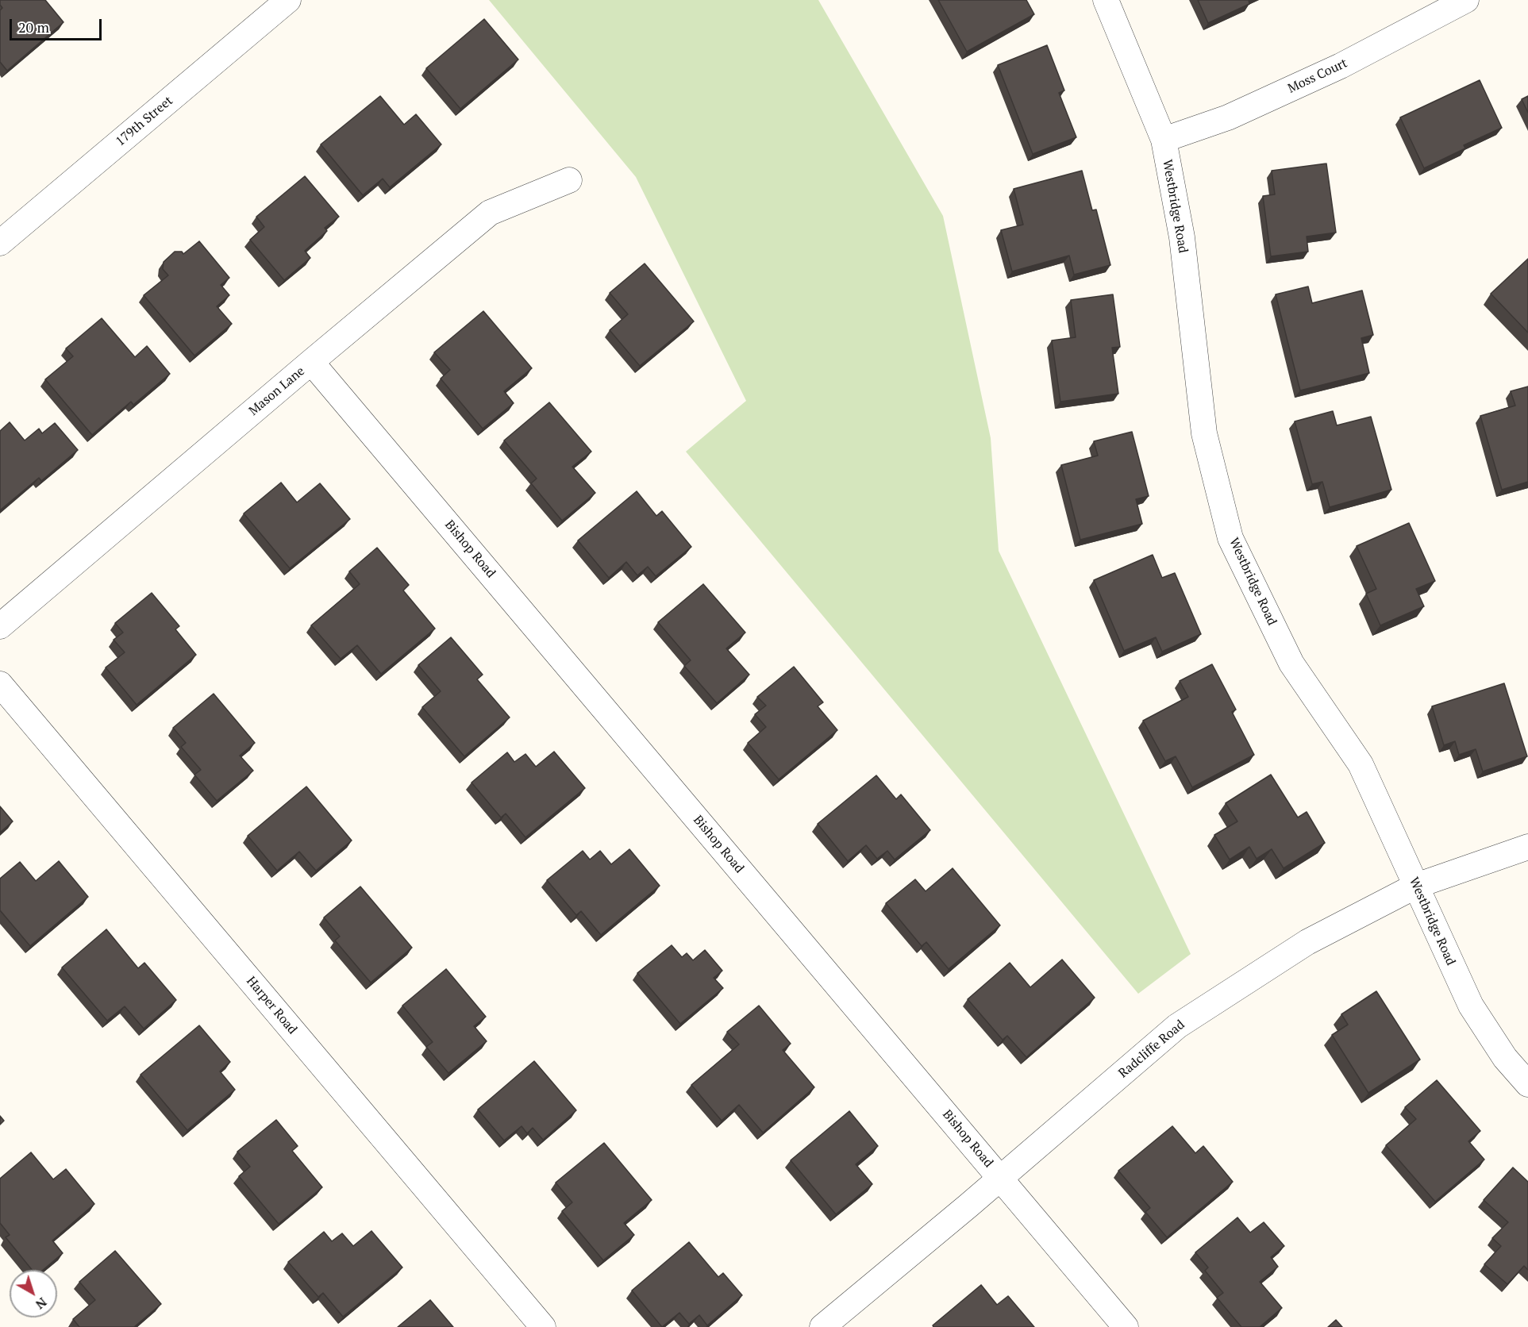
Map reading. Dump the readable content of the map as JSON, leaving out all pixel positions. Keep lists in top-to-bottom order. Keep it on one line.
{"streets":{"street":["Moss Court","179th Street","Westbridge Road","Mason Lane","Bishop Road","Harper Road","Radcliffe Road"]},"crossings":[["Moss Court","Westbridge Road"],["Westbridge Road","Radcliffe Road"],["Mason Lane","Bishop Road"],["Bishop Road","Radcliffe Road"]],"scale_bar":"20 m","north":"bottom right"}
